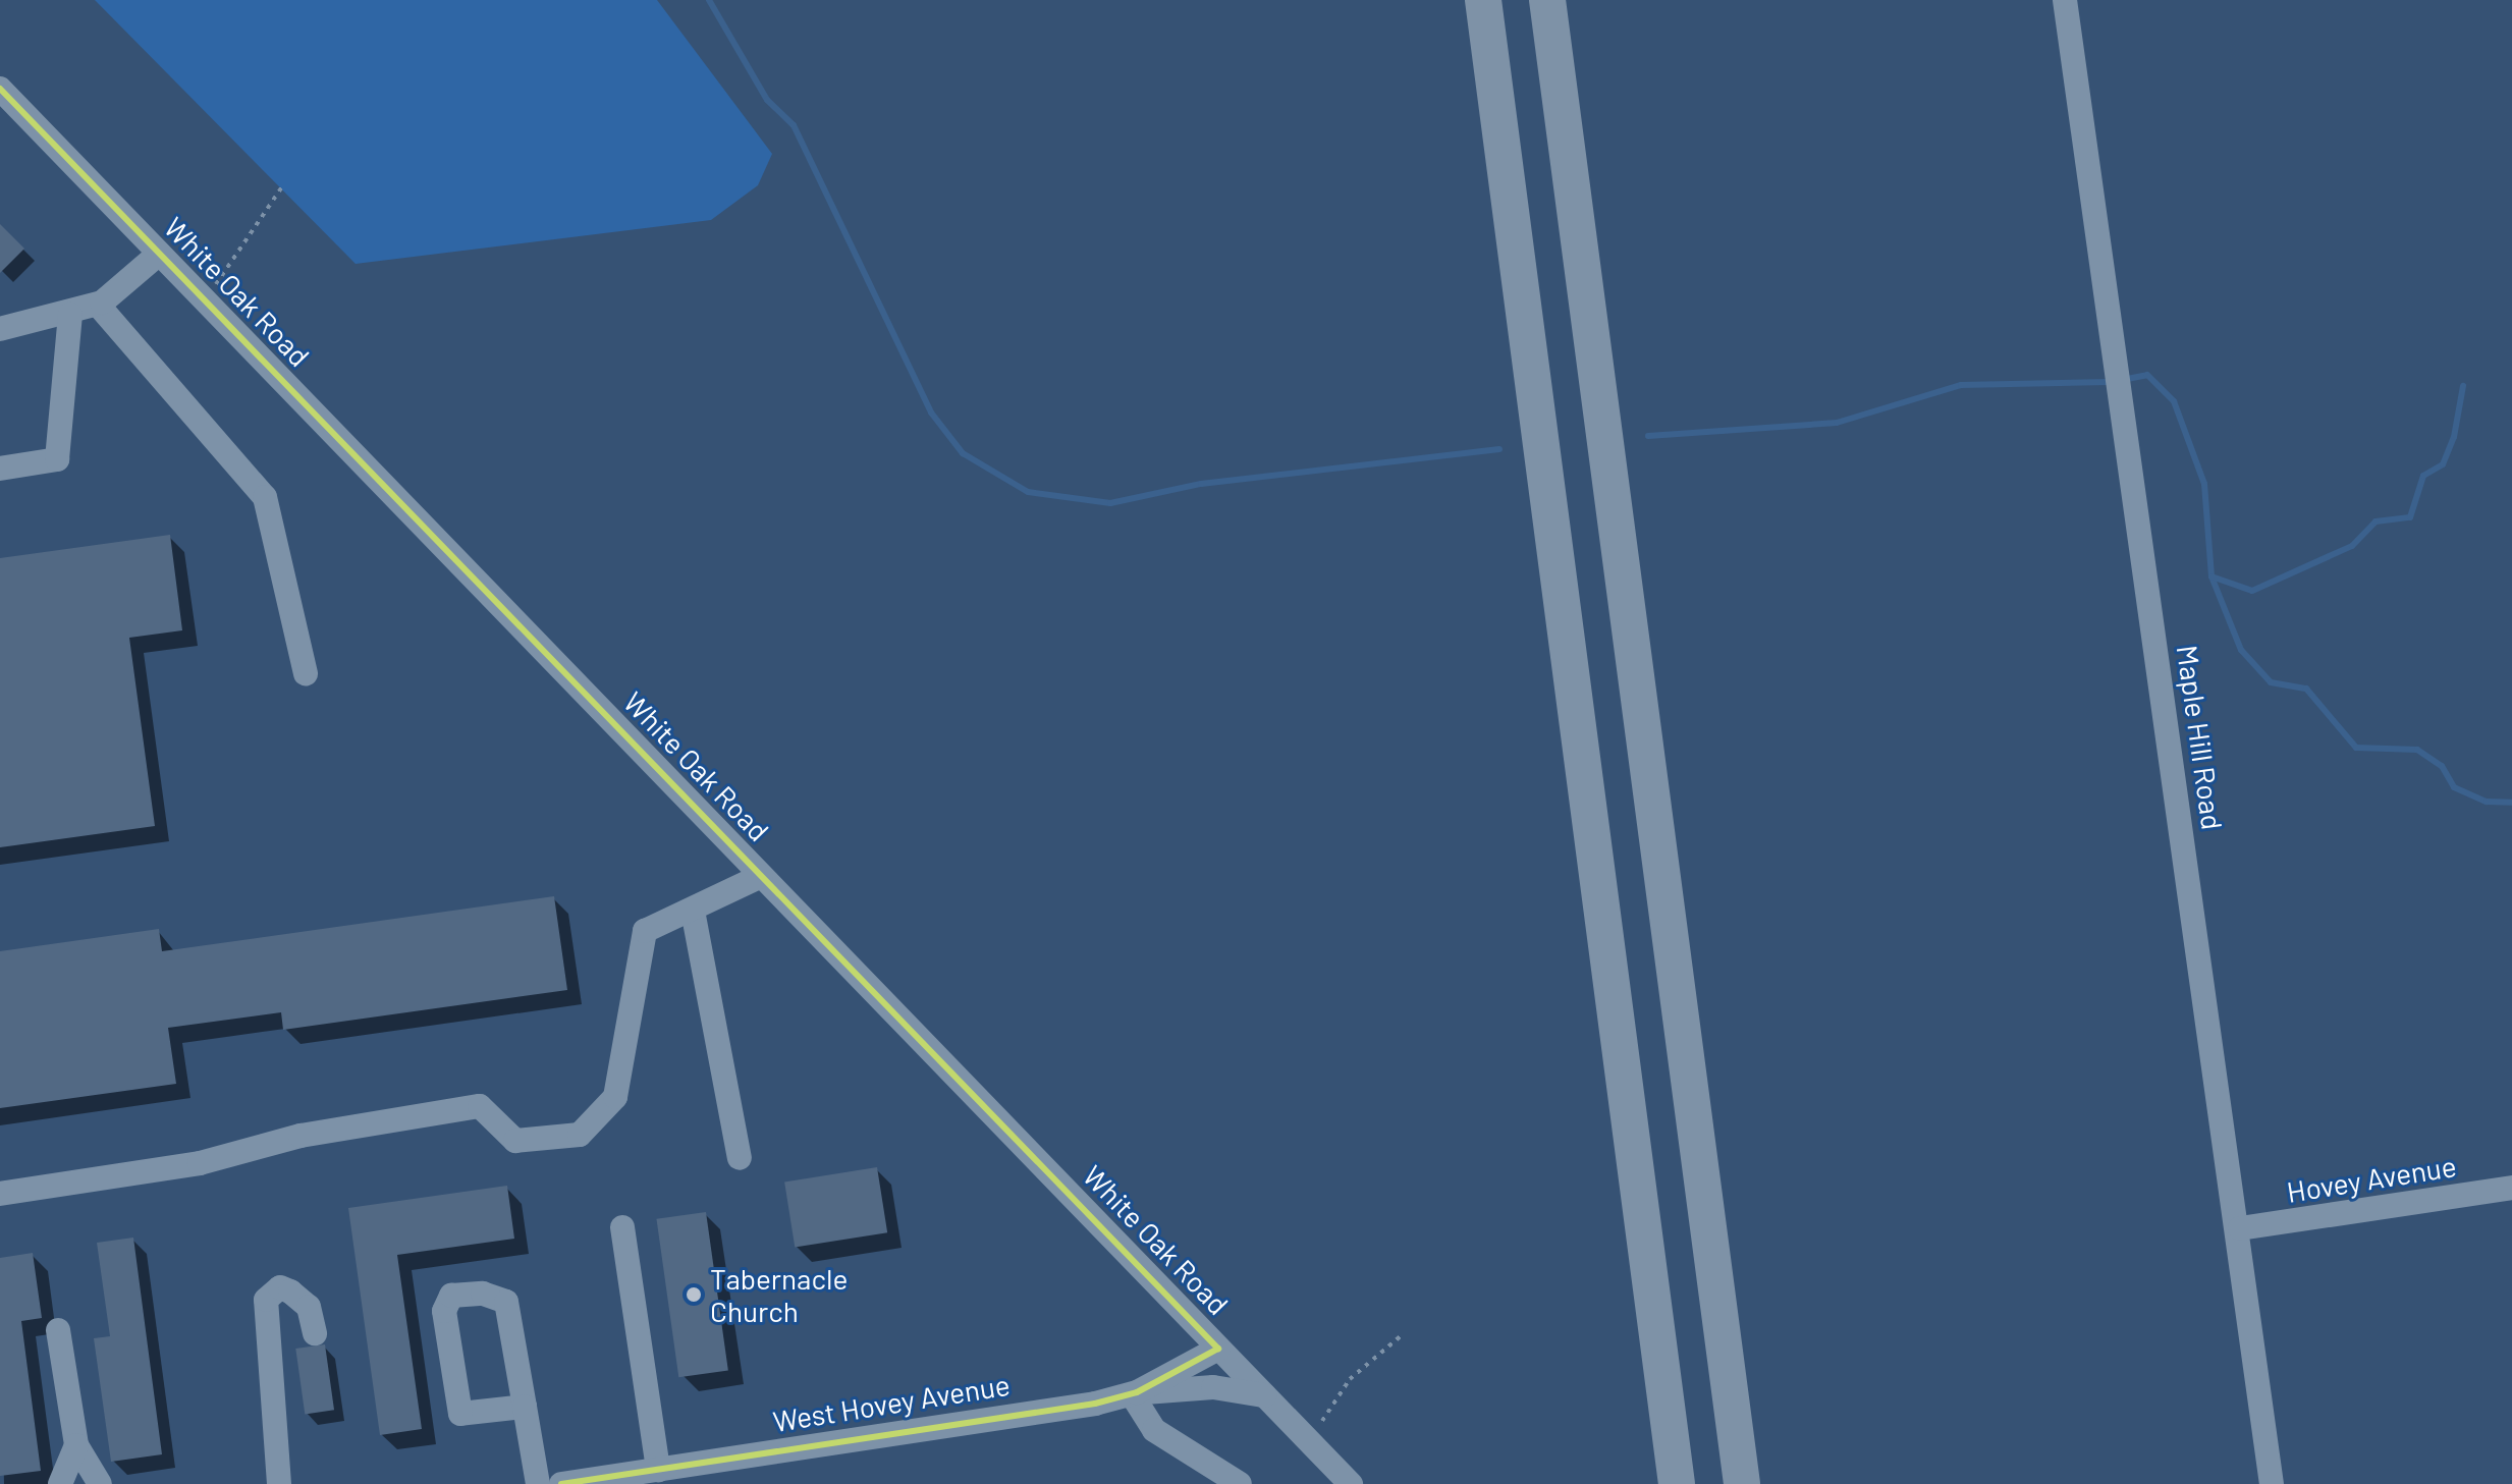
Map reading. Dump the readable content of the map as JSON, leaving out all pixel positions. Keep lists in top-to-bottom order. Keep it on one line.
{"streets":{"street":["White Oak Road","Maple Hill Road","Hovey Avenue","West Hovey Avenue"]},"crossings":[["White Oak Road","West Hovey Avenue"],["Maple Hill Road","Hovey Avenue"]],"places":["Tabernacle Church"]}
